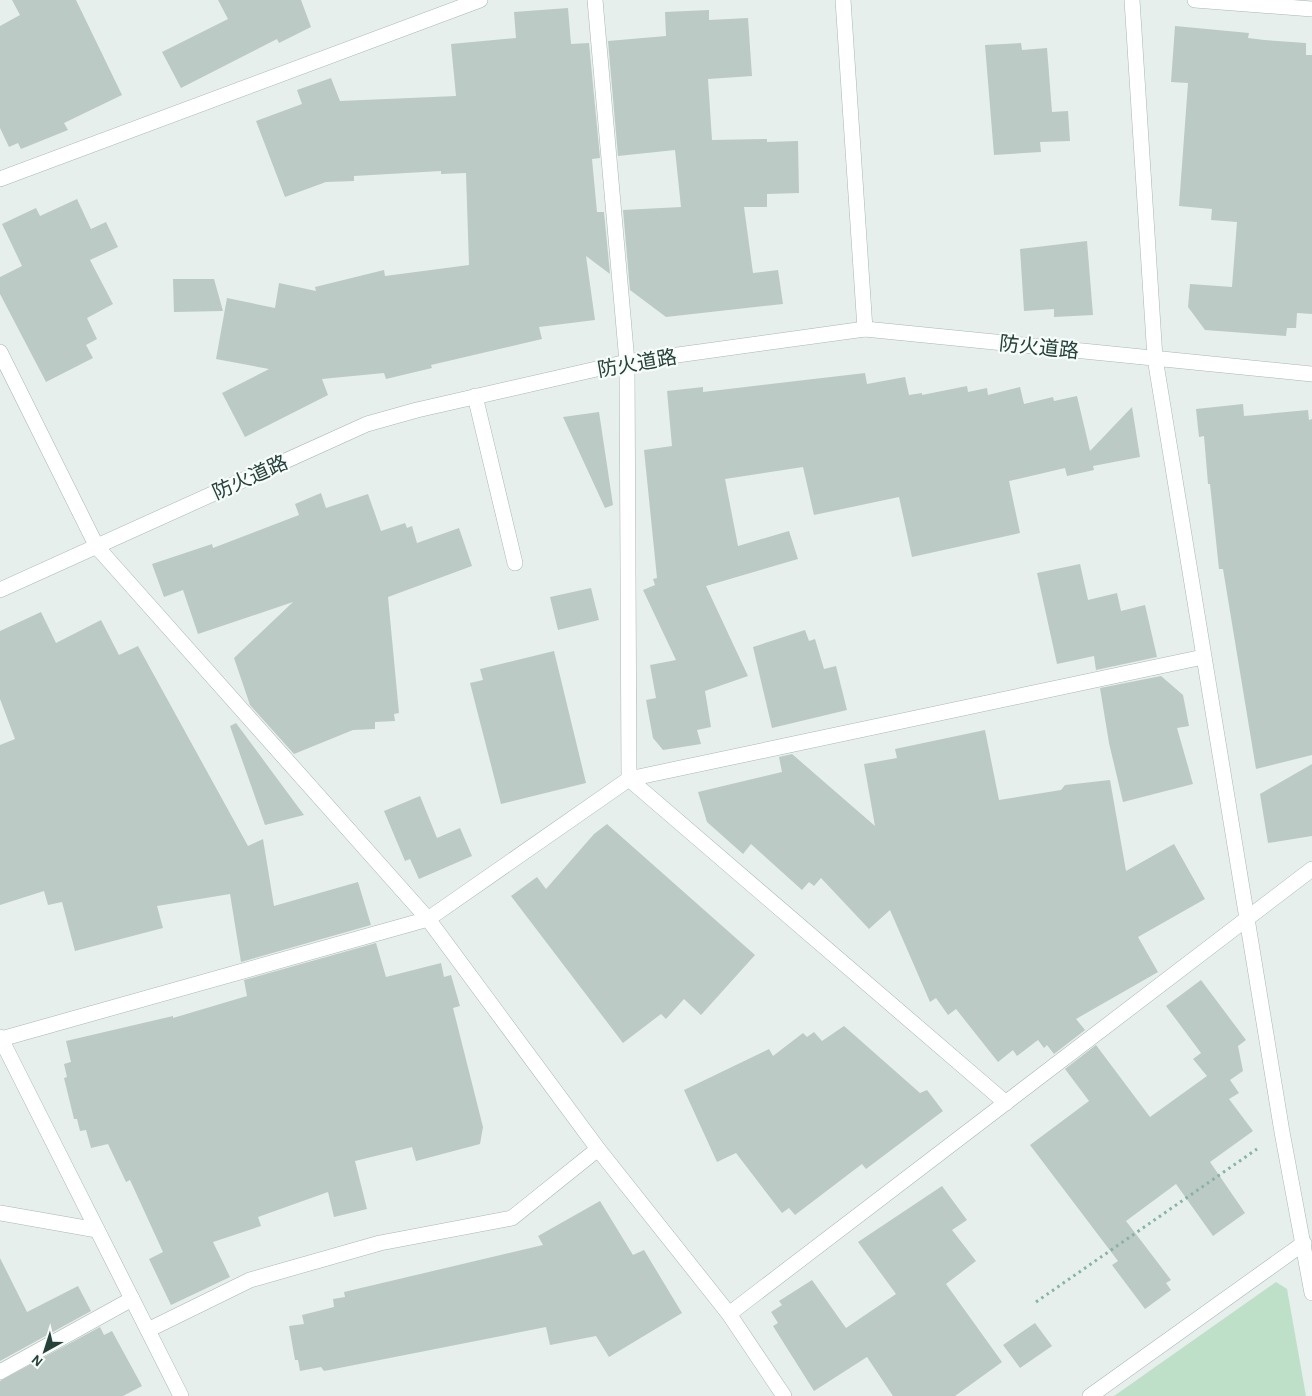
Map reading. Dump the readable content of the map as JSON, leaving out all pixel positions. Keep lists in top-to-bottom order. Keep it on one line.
{"streets":{"street":["防火道路"]},"north":"bottom left"}
